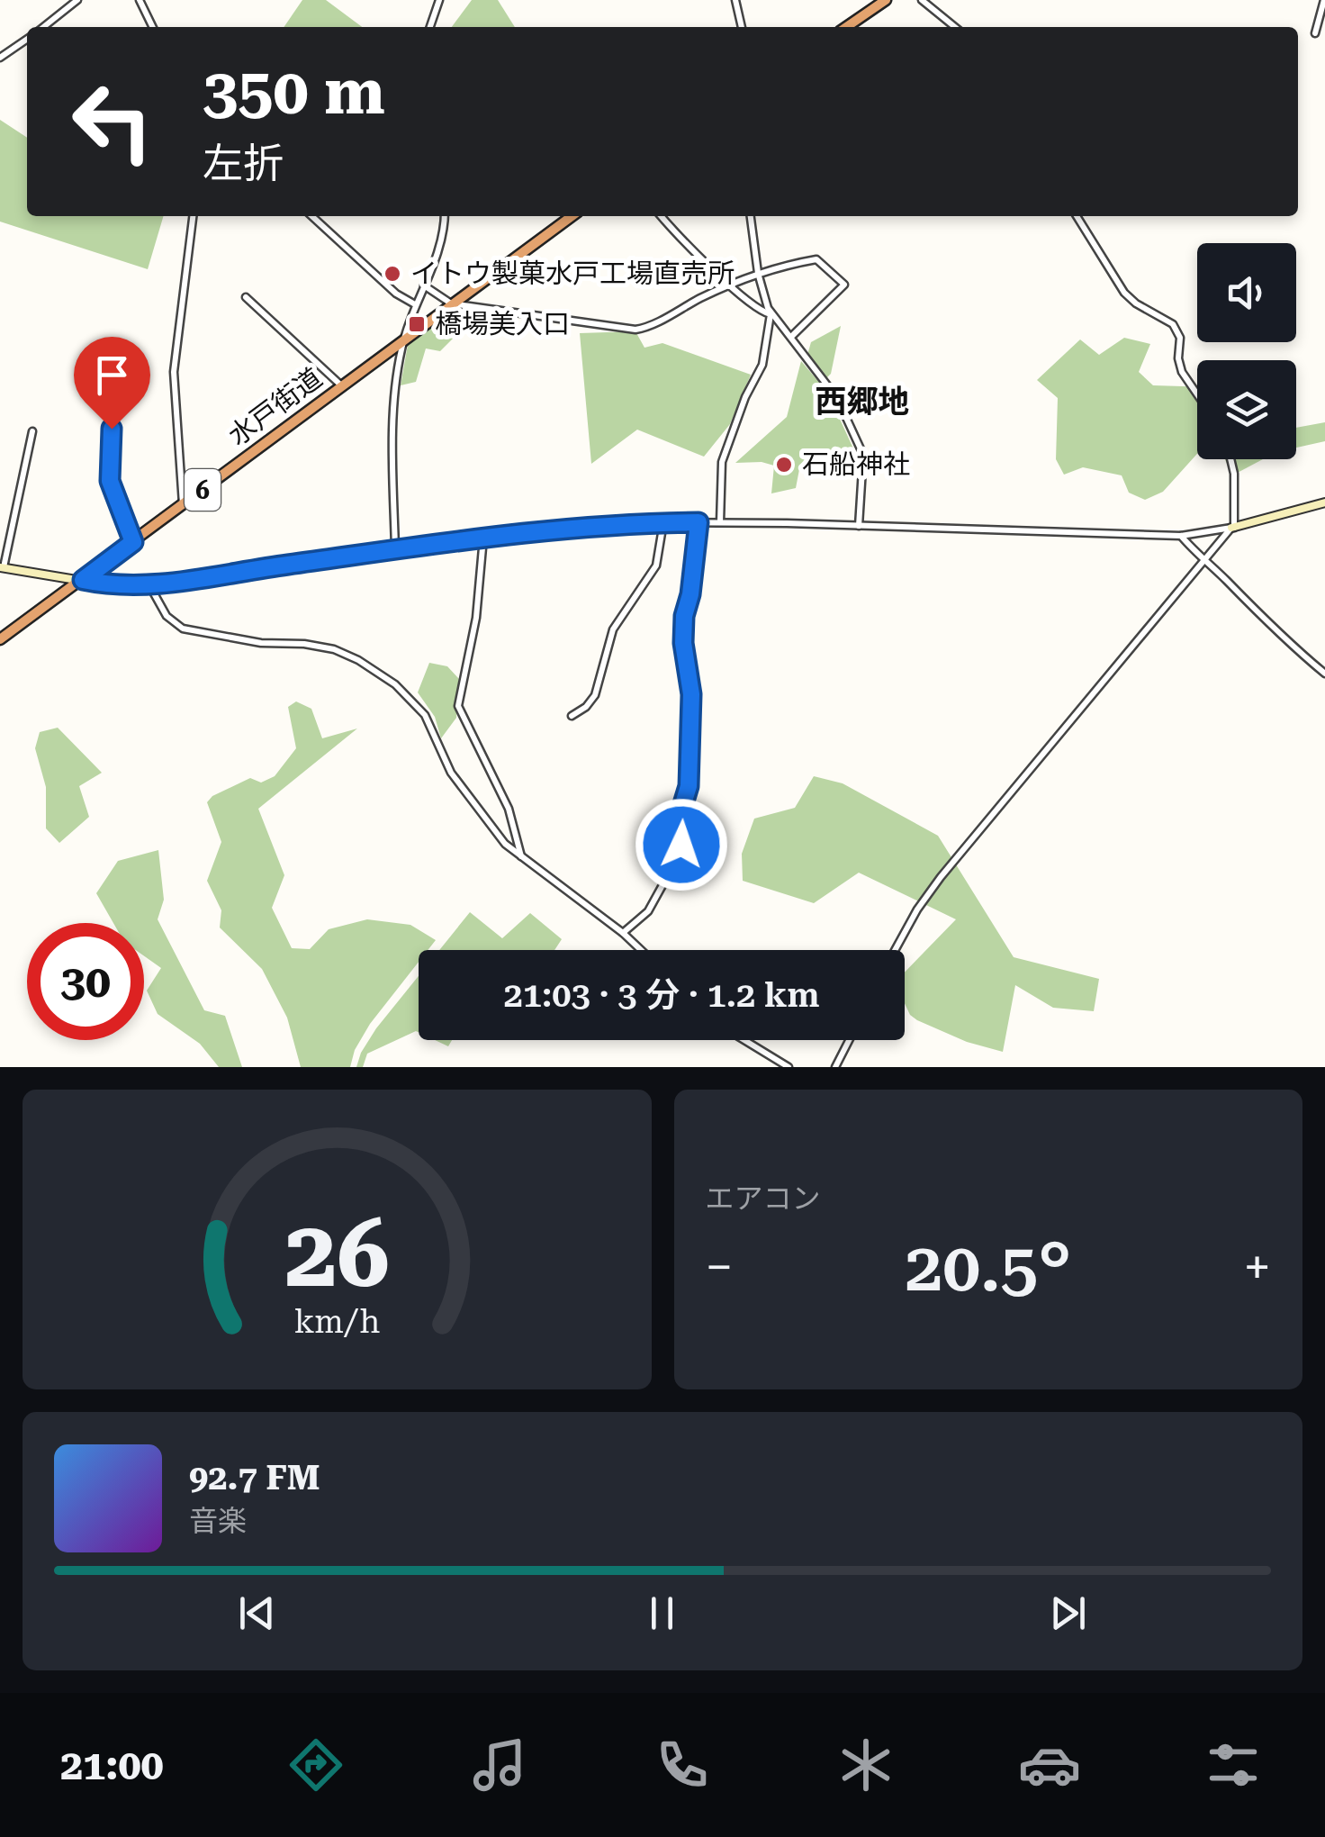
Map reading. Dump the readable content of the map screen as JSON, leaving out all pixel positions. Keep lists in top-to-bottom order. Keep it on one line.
{"streets":{"highway":["水戸街道","6"]},"districts":["西郷地"],"places":{"other":["イトウ製菓水戸工場直売所","石船神社"],"transit":["橋場美入口"]},"page":{"turn":["350 m","左折"],"limit":"30","trip":"21:03 · 3 分 · 1.2 km","tile":"エアコン","heat":["−","20.5°","+"],"song":["92.7 FM","音楽"],"tabs":"21:00","gauge":["26","km/h"]}}
